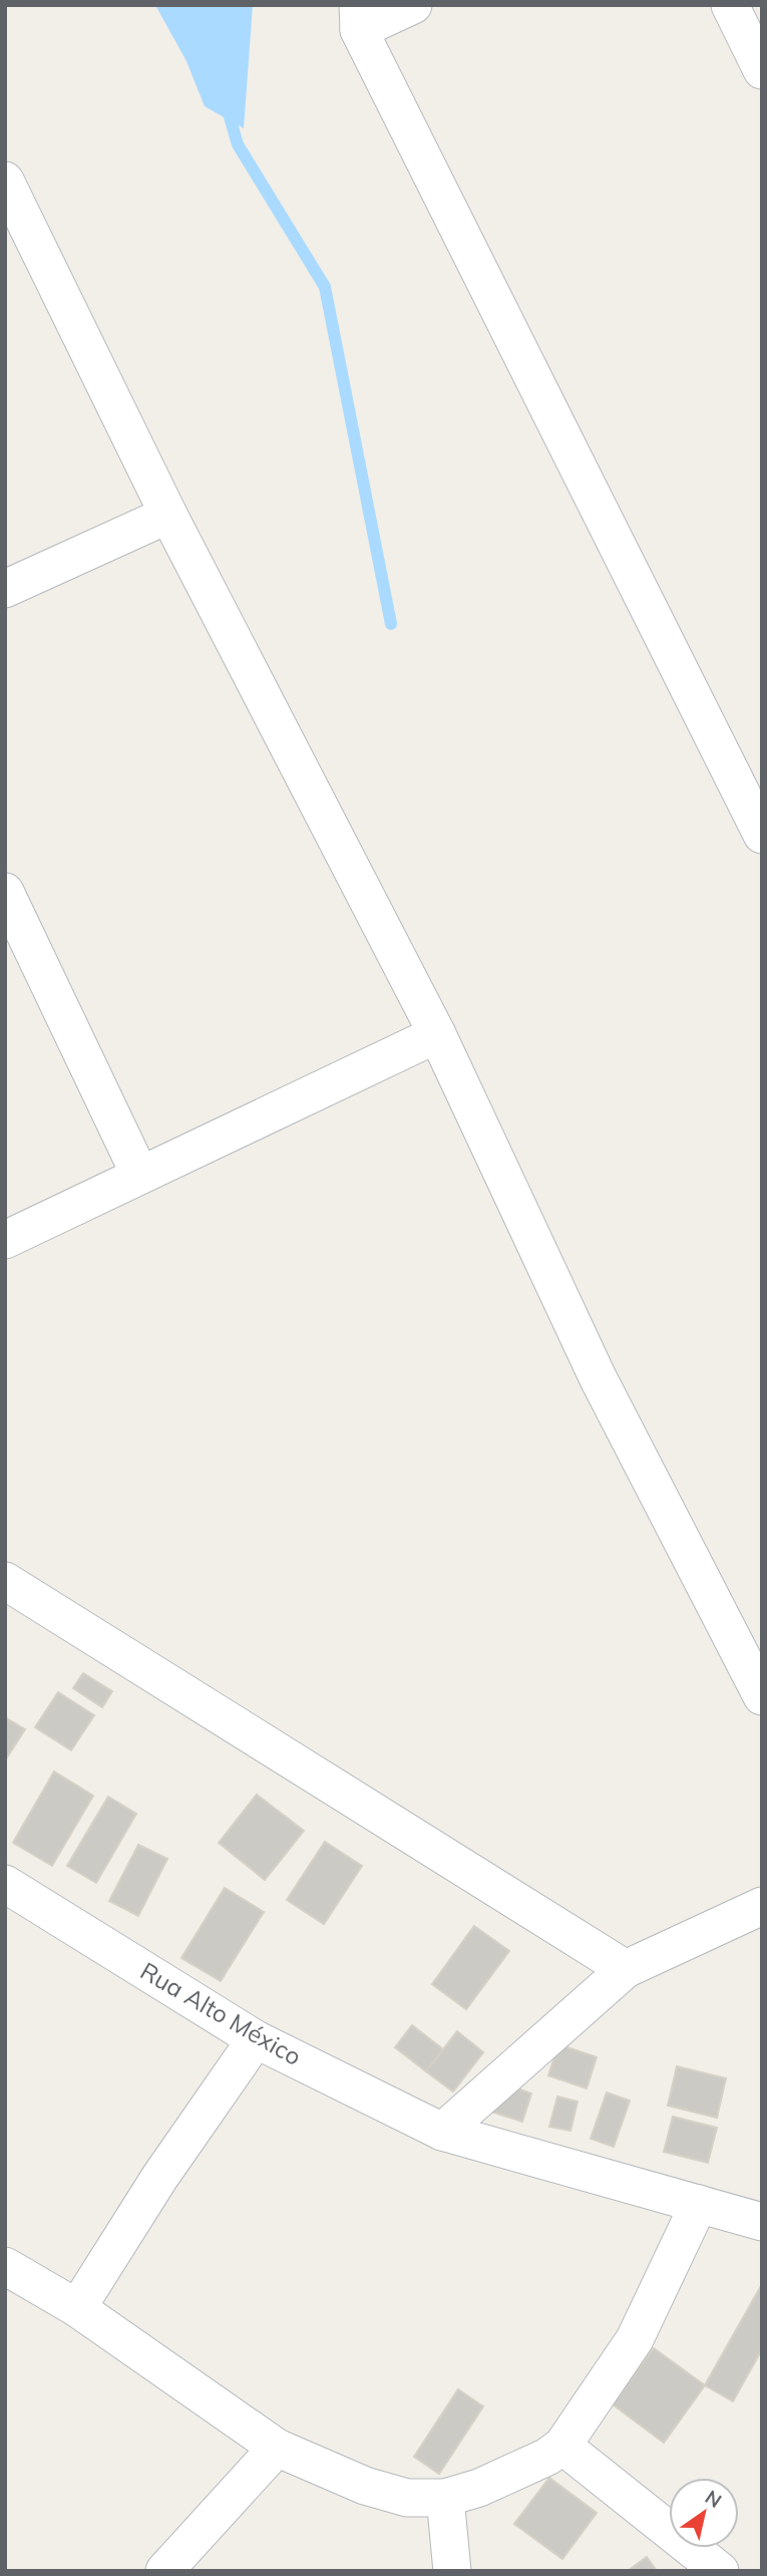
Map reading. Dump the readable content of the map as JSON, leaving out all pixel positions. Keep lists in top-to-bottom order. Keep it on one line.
{"streets":{"street":["Rua Alto México"]},"north":"top right"}
